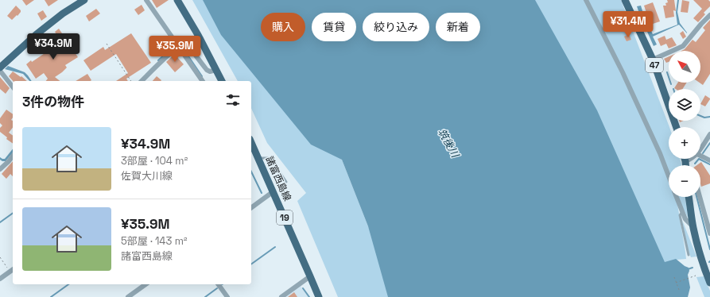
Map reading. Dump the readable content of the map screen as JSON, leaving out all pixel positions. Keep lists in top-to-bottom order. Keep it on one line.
{"streets":{"main road":["47","諸富西島線","19"]},"water":["筑後川"],"north":"top left","page":{"price":["¥31.4M","¥34.9M","¥35.9M"],"chip":["購入","賃貸","絞り込み","新着"],"map_buttons":["+","−"],"heading":"3件の物件","list":[{"name":"¥34.9M","note":"3部屋 · 104 m² · 佐賀大川線"},{"name":"¥35.9M","note":"5部屋 · 143 m² · 諸富西島線"}]}}
